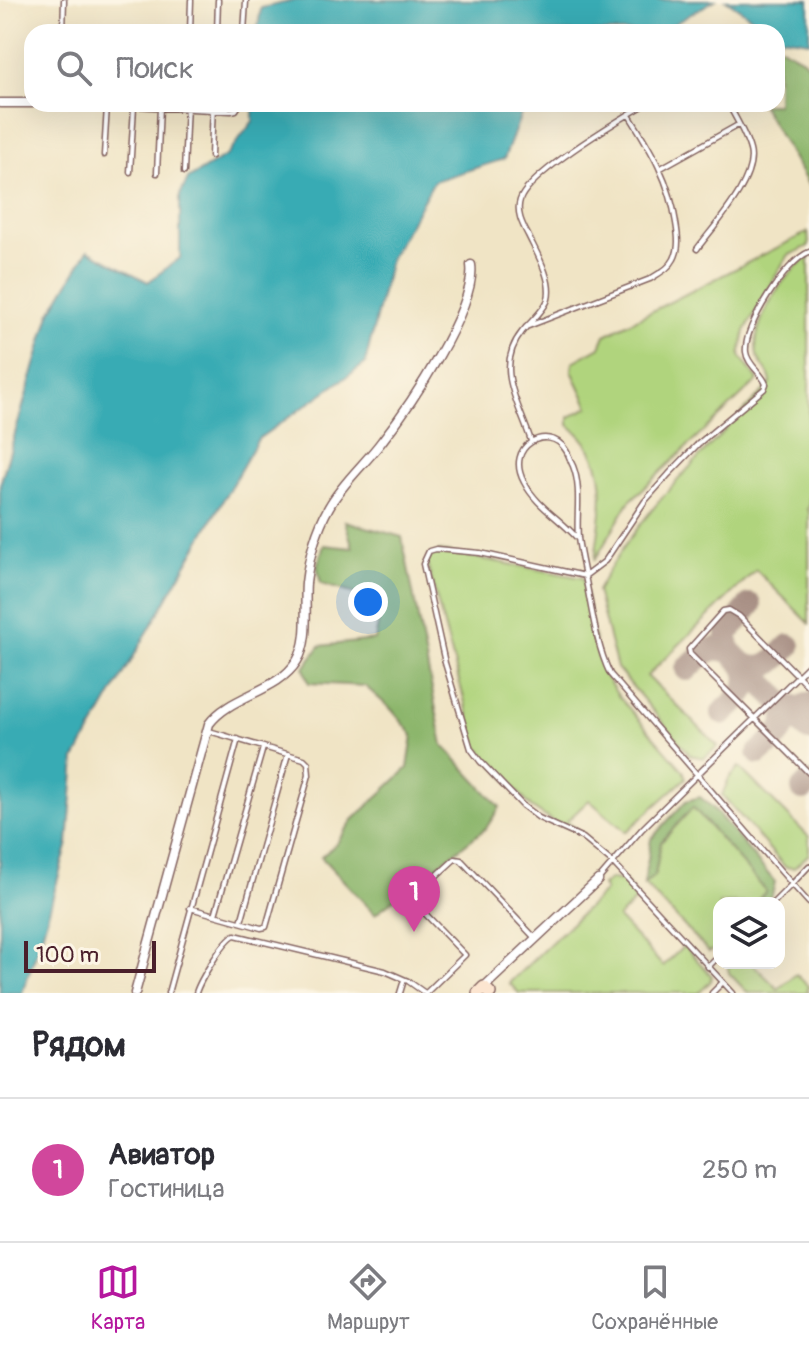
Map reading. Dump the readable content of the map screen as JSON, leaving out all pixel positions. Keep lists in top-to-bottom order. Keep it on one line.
{"scale_bar":"100 m","page":{"search":"Поиск","pins":"1","scale":"100 m","heading":"Рядом","list":[{"mark":"1","name":"Авиатор","note":"Гостиница","value":"250 m"}],"nav":["Карта","Маршрут","Сохранённые"]}}
